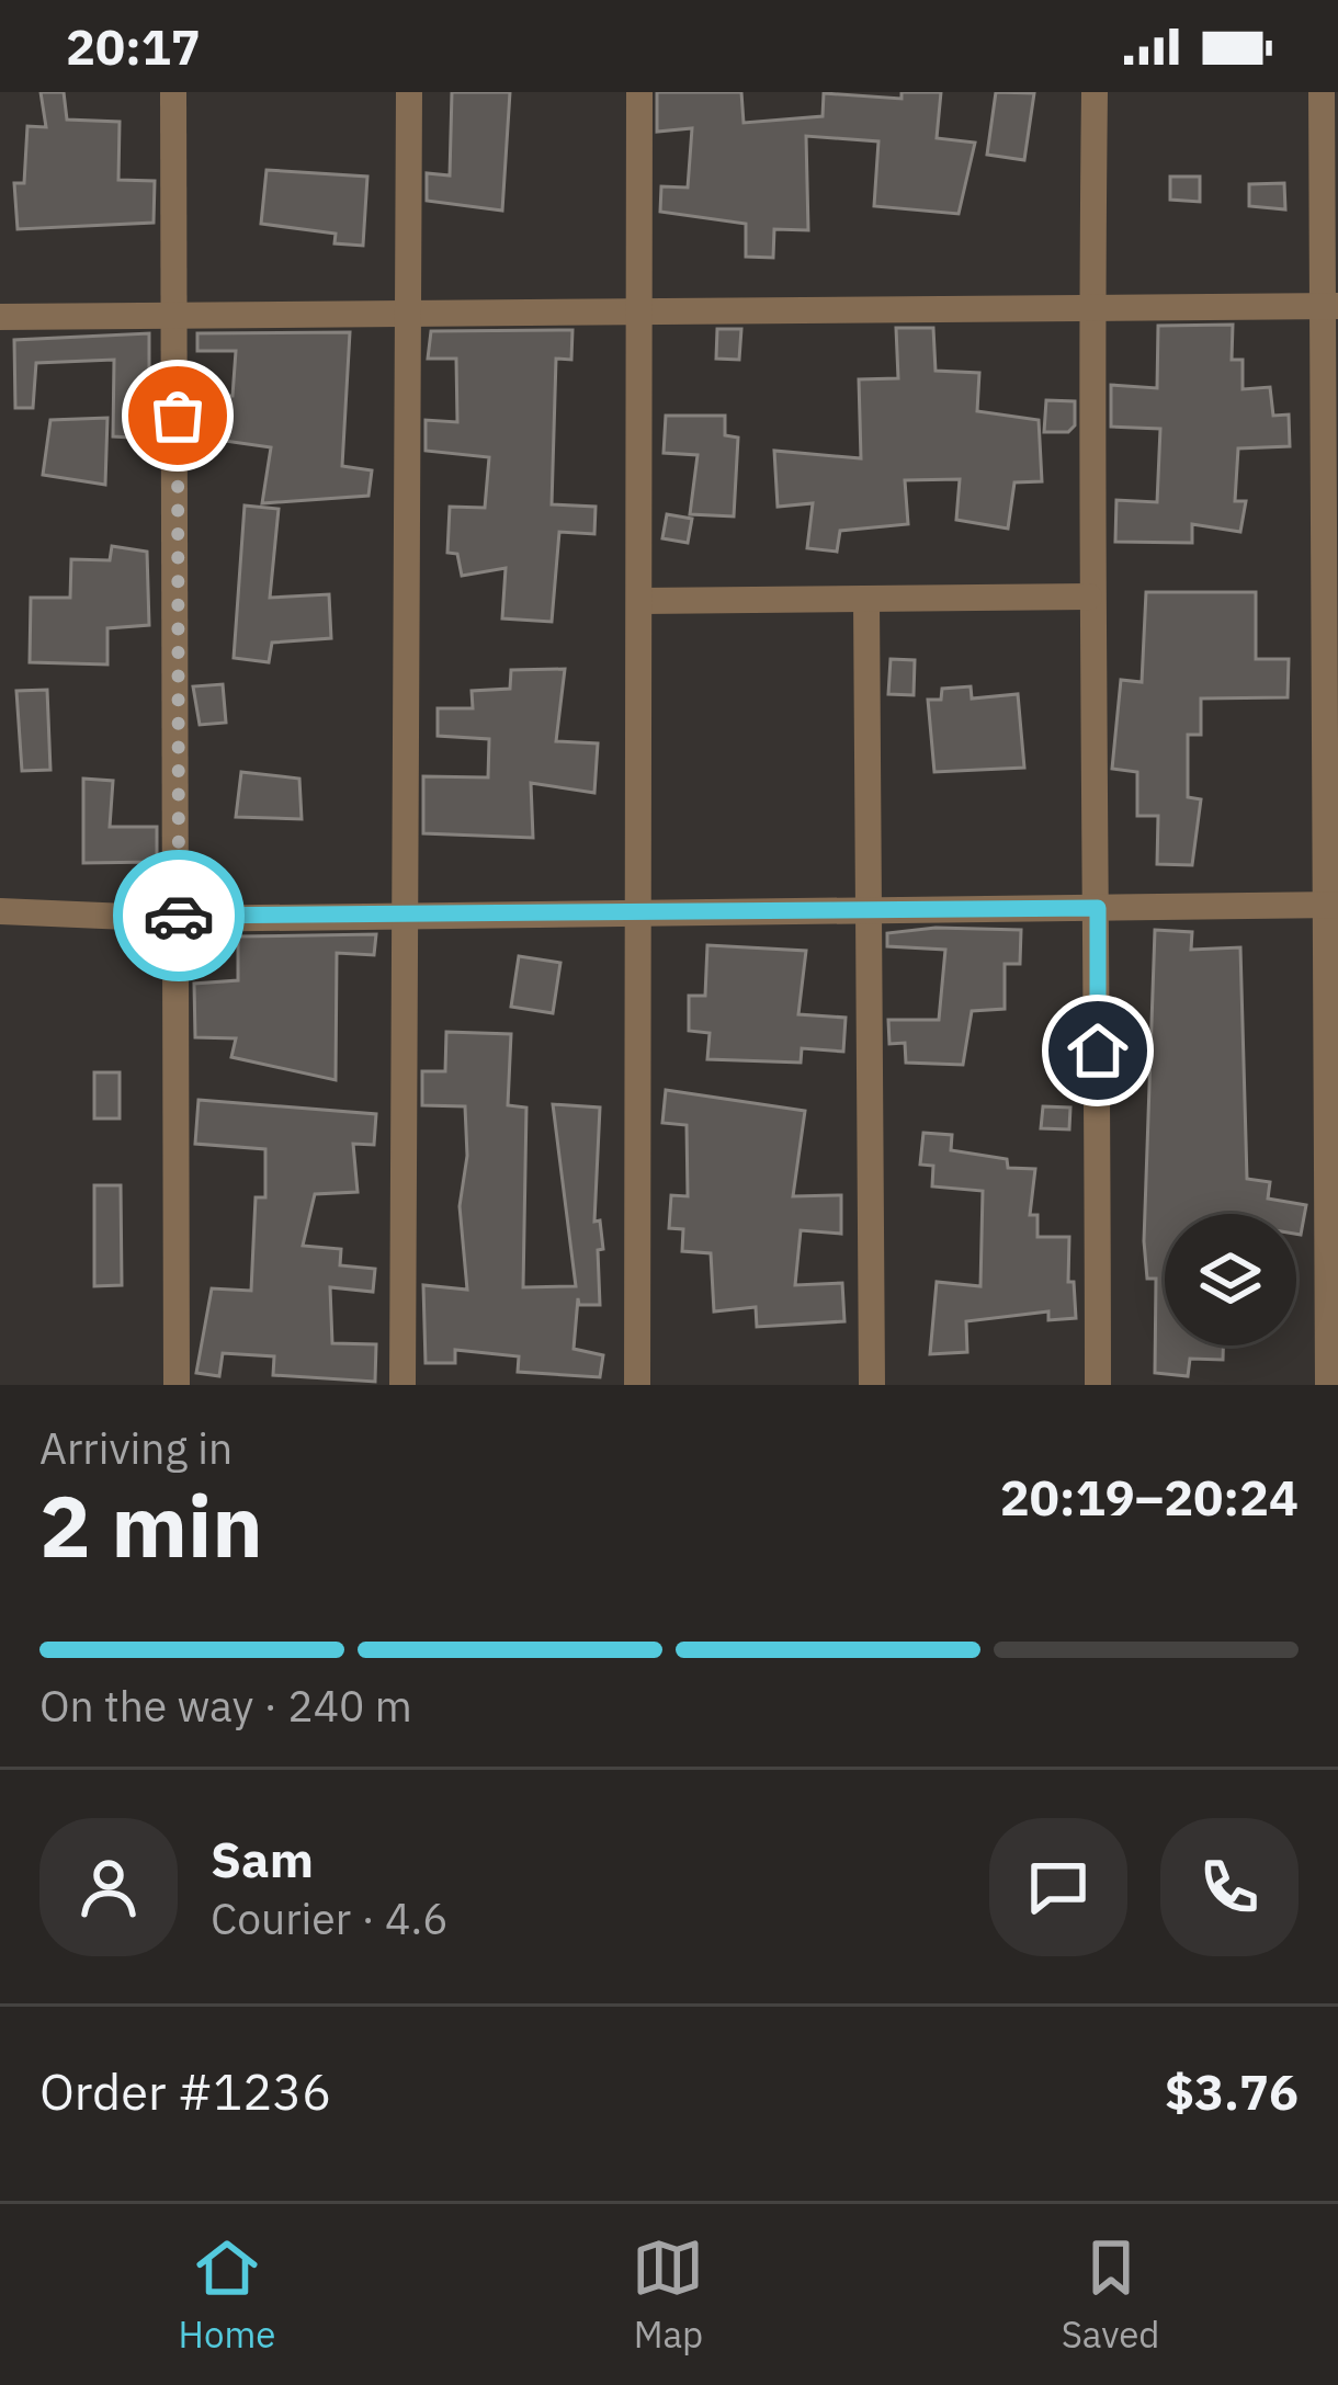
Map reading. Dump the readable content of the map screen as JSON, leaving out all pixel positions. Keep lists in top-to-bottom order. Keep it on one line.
{"page":{"status":"20:17","heading":["2 min","Arriving in","20:19–20:24"],"panel":["Sam","Courier · 4.6","Order #1236","$3.76"],"bar":"On the way · 240 m","tabs":["Home","Map","Saved"]}}
